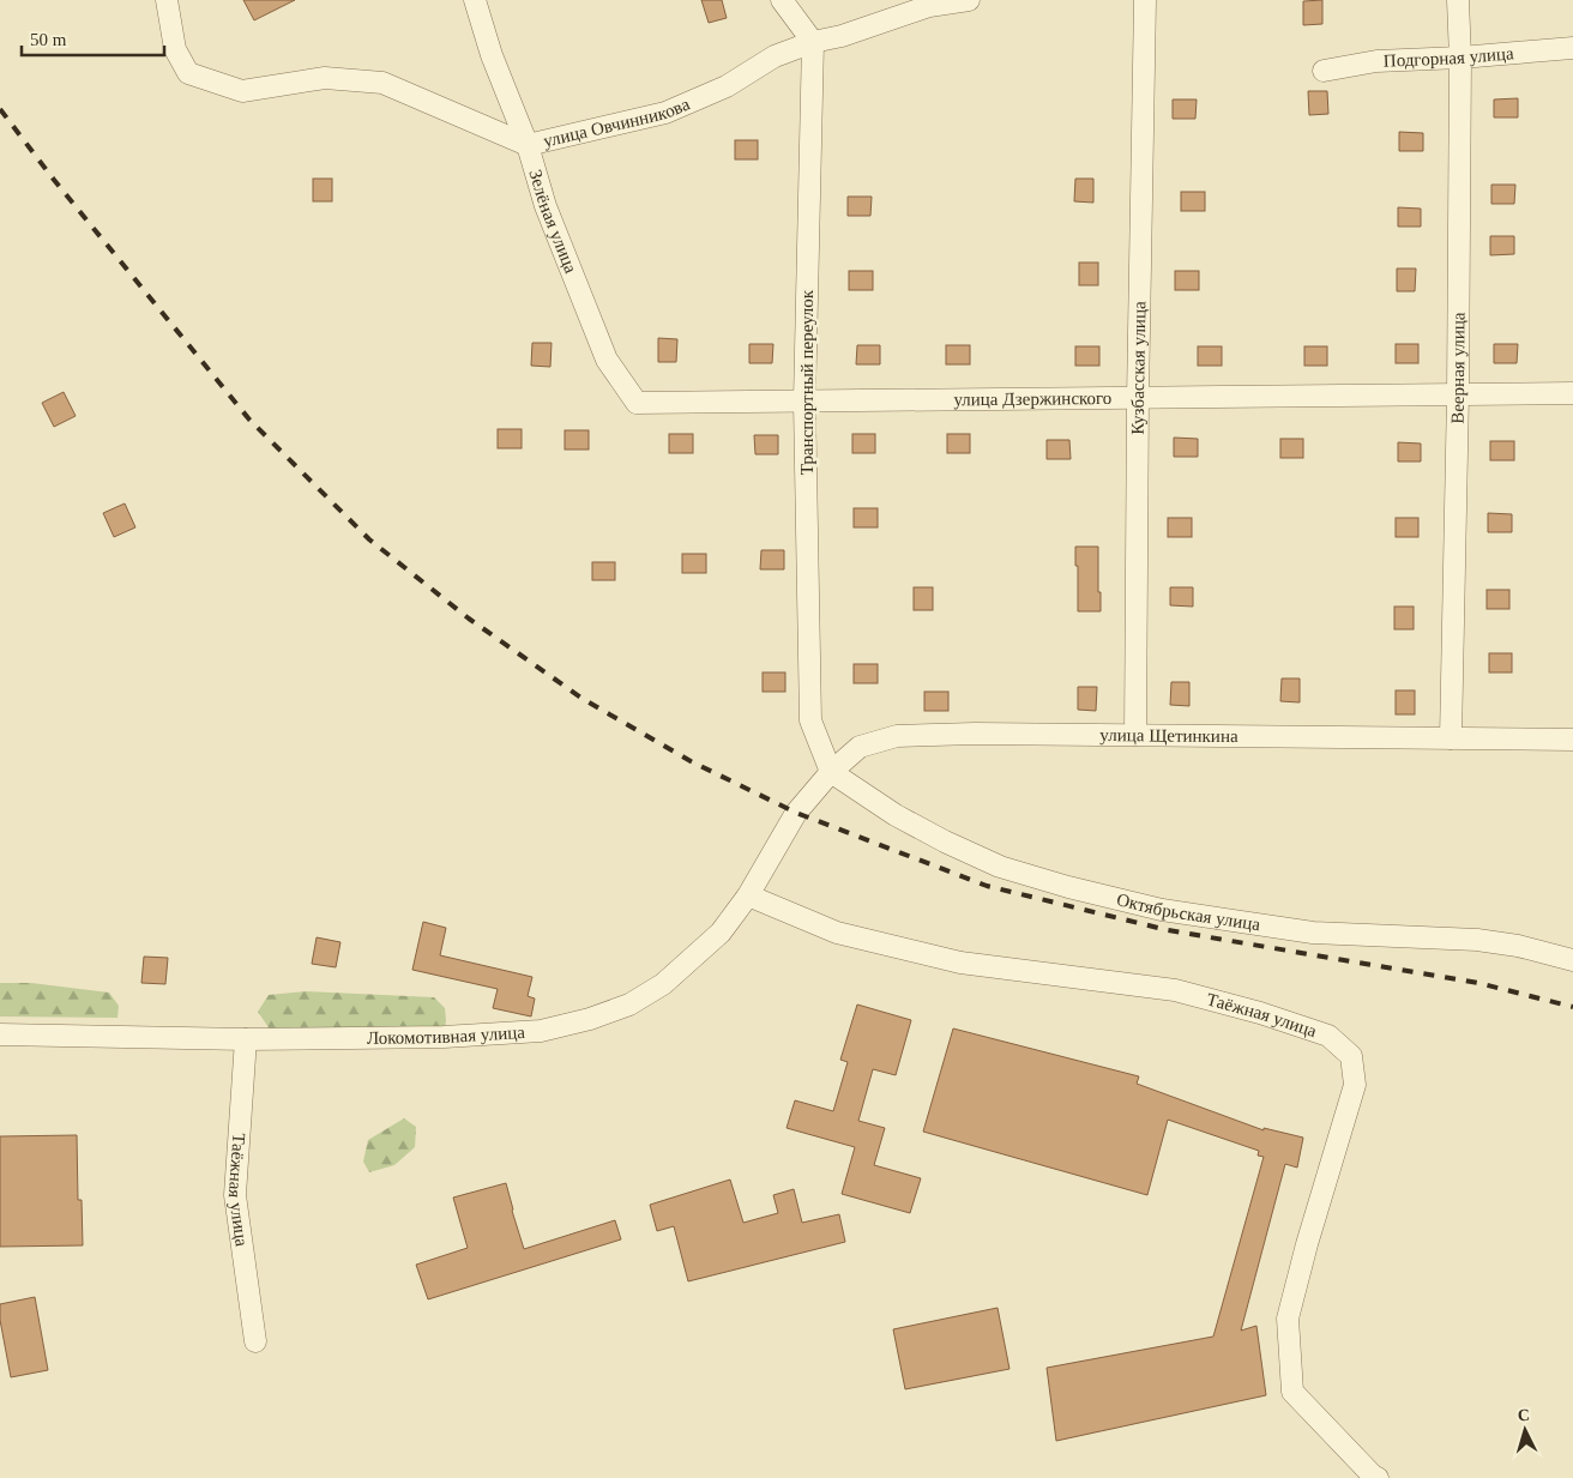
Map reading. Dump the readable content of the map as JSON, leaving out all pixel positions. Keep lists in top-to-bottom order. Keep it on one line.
{"streets":{"street":["Подгорная улица","улица Овчинникова","Зелёная улица","Кузбасская улица","Веерная улица","Транспортный переулок","улица Дзержинского","улица Щетинкина","Октябрьская улица","Таёжная улица","Локомотивная улица"]},"crossings":[["Подгорная улица","Веерная улица"],["улица Овчинникова","Зелёная улица"],["улица Овчинникова","Транспортный переулок"],["Зелёная улица","улица Дзержинского"],["Кузбасская улица","улица Дзержинского"],["Кузбасская улица","улица Щетинкина"],["Веерная улица","улица Дзержинского"],["Веерная улица","улица Щетинкина"],["Транспортный переулок","улица Дзержинского"],["Транспортный переулок","улица Щетинкина"],["Транспортный переулок","Октябрьская улица"],["улица Щетинкина","Октябрьская улица"],["улица Щетинкина","Локомотивная улица"],["Таёжная улица","Локомотивная улица"]],"scale_bar":"50 m","north":"top"}
